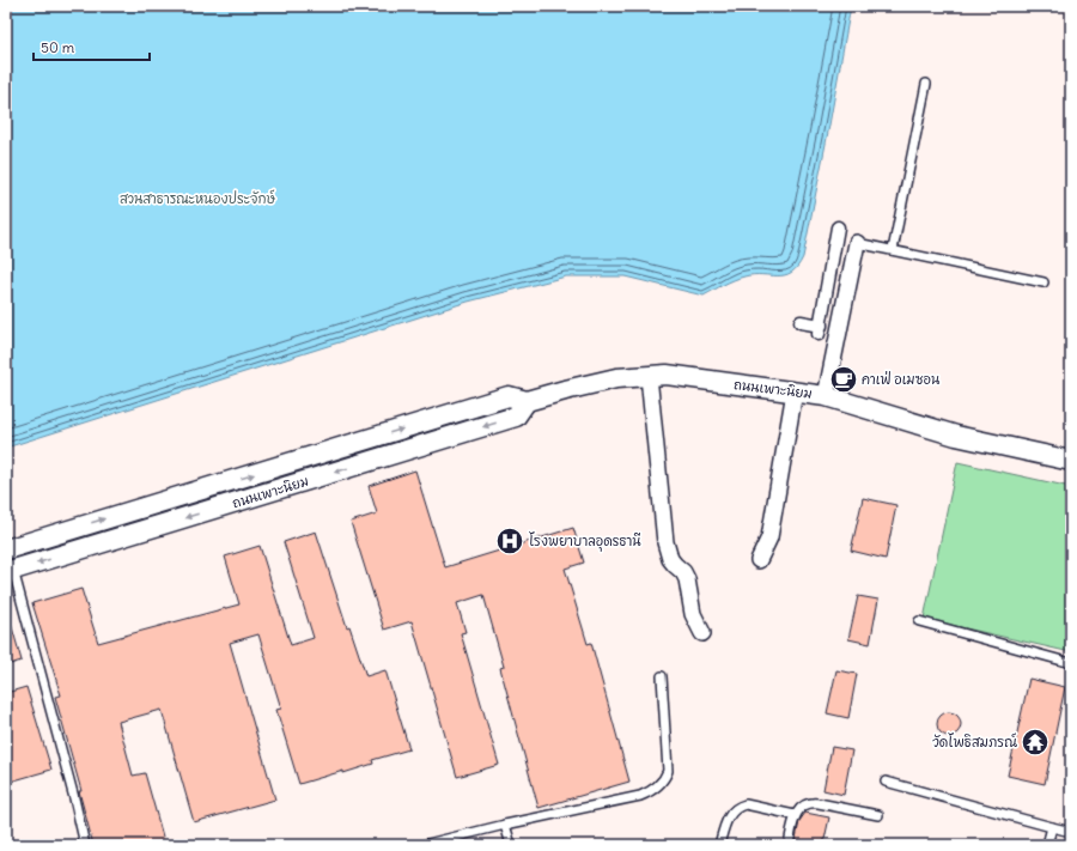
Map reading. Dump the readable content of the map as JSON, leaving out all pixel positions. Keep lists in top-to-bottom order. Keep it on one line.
{"streets":{"street":["ถนนเพาะนิยม"]},"parks":["สวนสาธารณะหนองประจักษ์"],"places":{"cafe":["คาเฟ่ อเมซอน"],"hospital":["โรงพยาบาลอุดรธานี"],"temple":["วัดโพธิสมภรณ์"]},"scale_bar":"50 m"}
